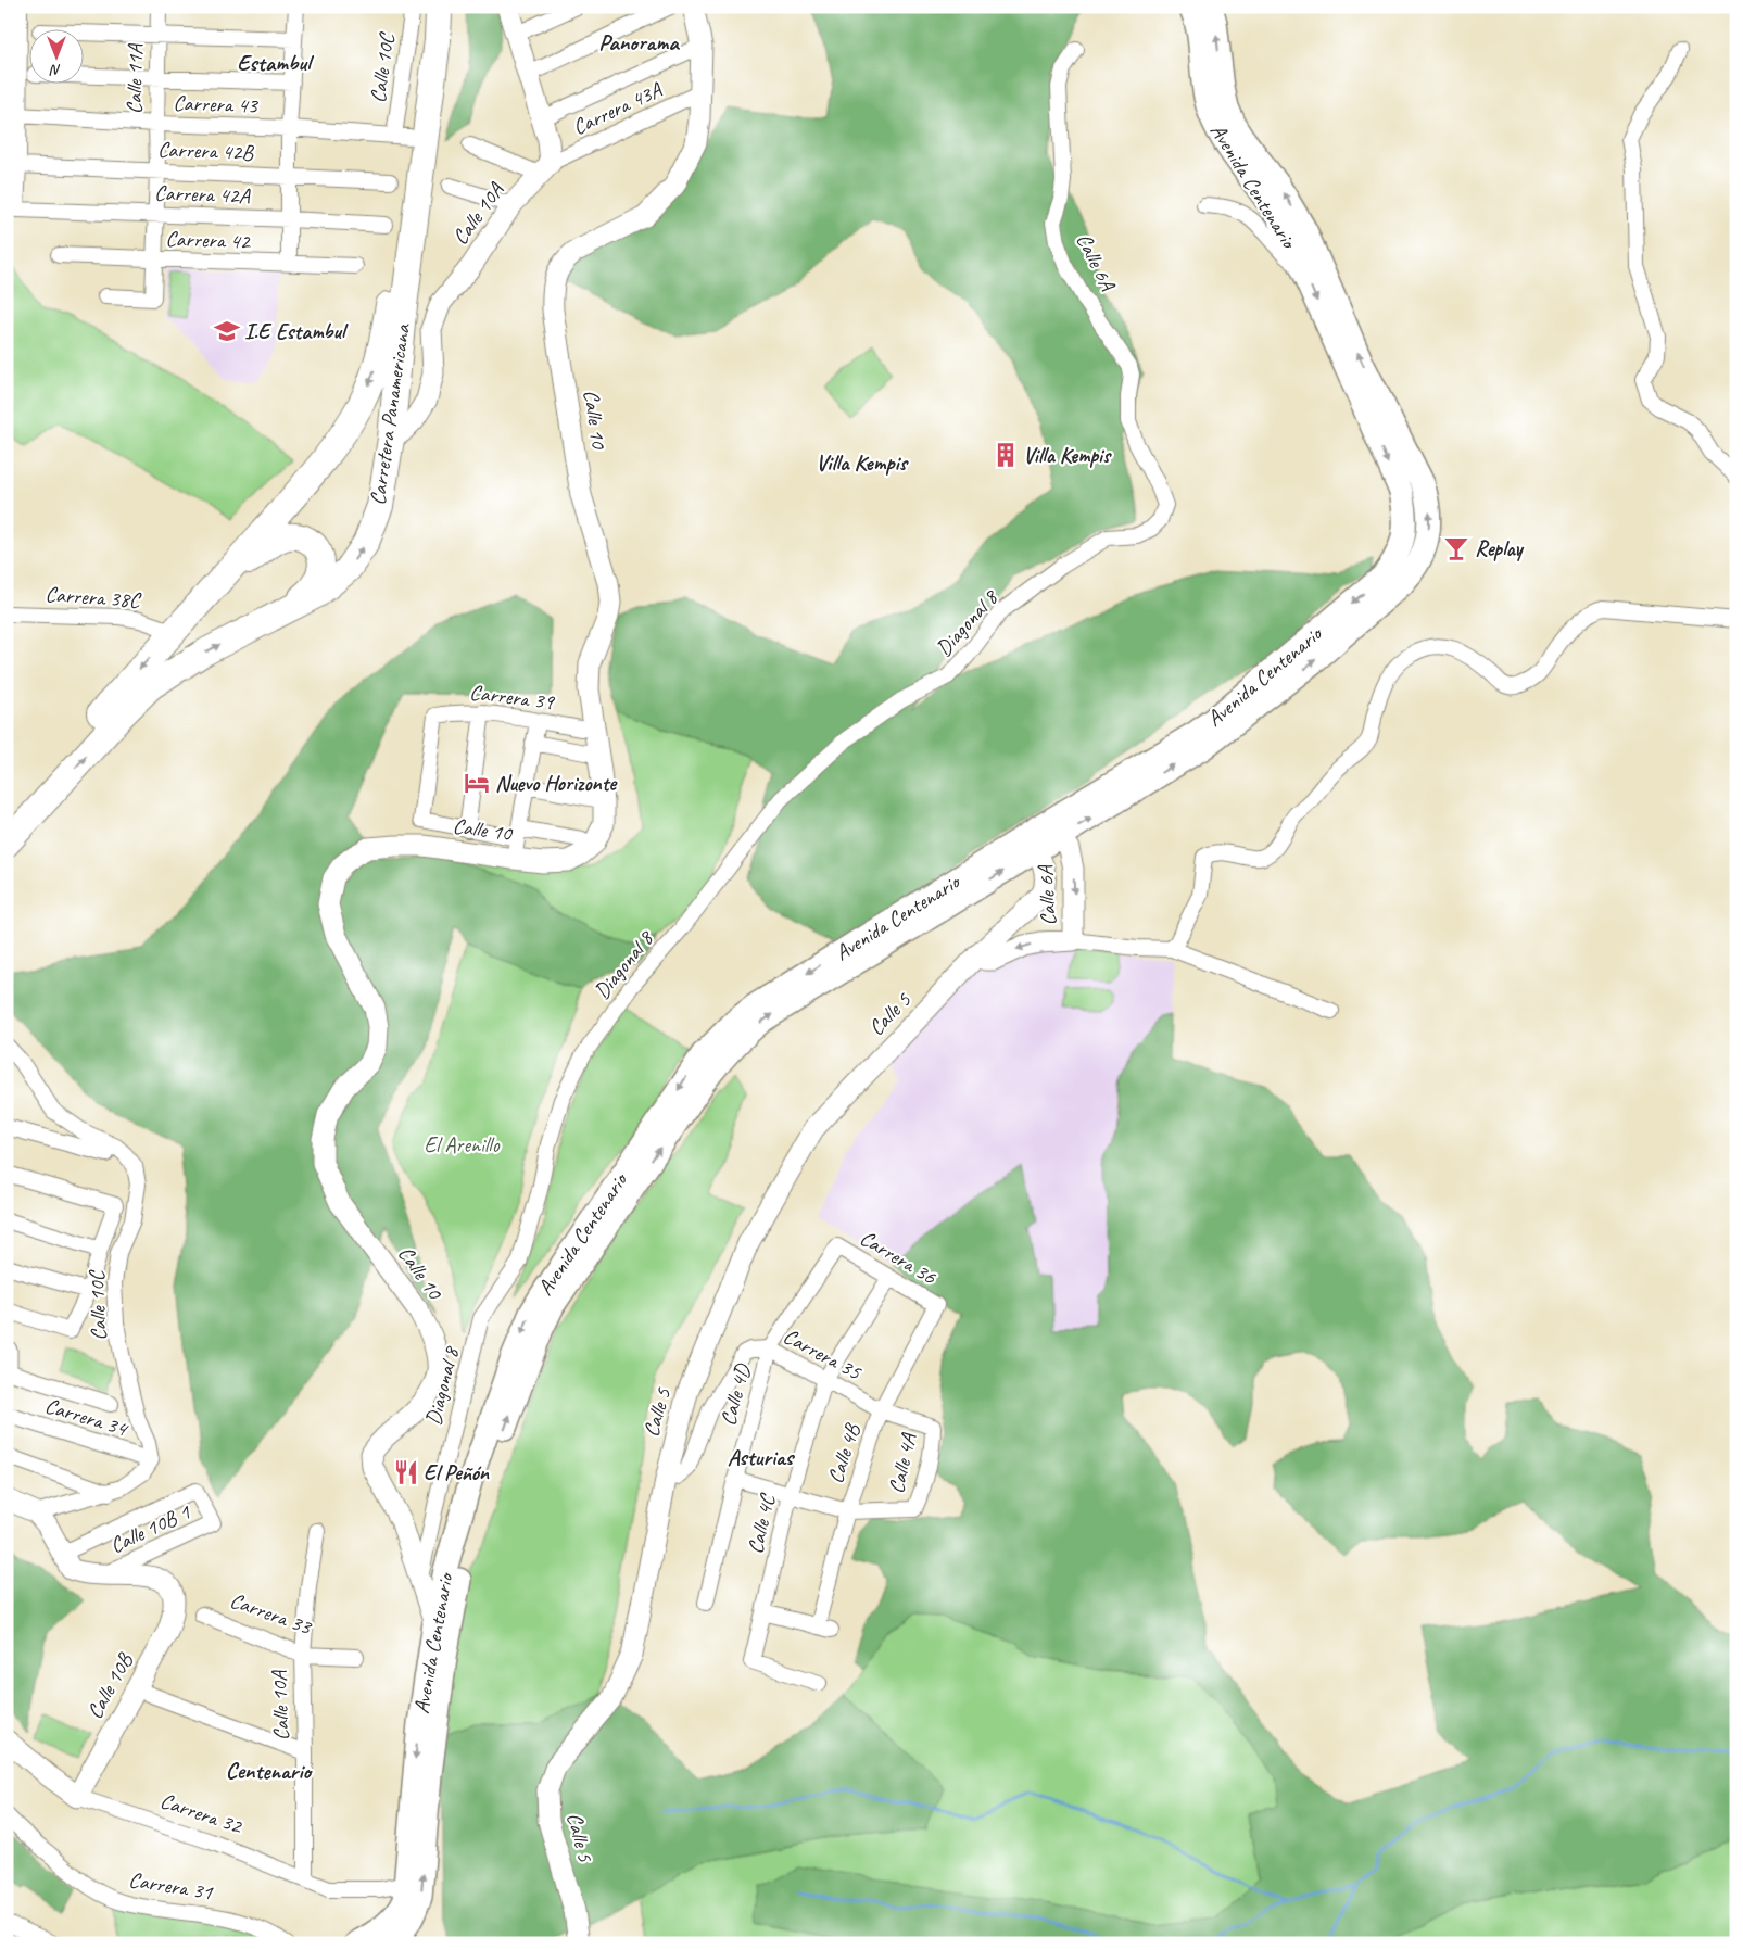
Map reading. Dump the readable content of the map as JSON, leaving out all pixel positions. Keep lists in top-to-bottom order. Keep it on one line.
{"streets":{"highway":["Carretera Panamericana"],"main road":["Avenida Centenario"],"street":["Calle 10C","Calle 11A","Carrera 43","Carrera 43A","Carrera 42B","Carrera 42A","Calle 10A","Carrera 42","Calle 6A","Calle 10","Carrera 38C","Diagonal 8","Carrera 39","Calle 5","Carrera 36","Carrera 35","Calle 4D","Carrera 34","Calle 4B","Calle 4A","Calle 4C","Calle 10B 1","Carrera 33","Calle 10B","Carrera 32","Carrera 31"]},"crossings":[["Calle 10C","Carrera 43"],["Calle 10C","Carretera Panamericana"],["Calle 10C","Carrera 34"],["Calle 11A","Carrera 43"],["Calle 11A","Carrera 42B"],["Calle 11A","Carrera 42A"],["Calle 11A","Carrera 42"],["Carrera 43","Carretera Panamericana"],["Carrera 43A","Calle 10A"],["Carrera 43A","Calle 10"],["Carrera 42B","Carrera 42A"],["Avenida Centenario","Calle 6A"],["Avenida Centenario","Calle 10"],["Avenida Centenario","Calle 5"],["Calle 10A","Carretera Panamericana"],["Calle 10A","Carrera 33"],["Calle 10A","Carrera 32"],["Calle 6A","Diagonal 8"],["Carretera Panamericana","Carrera 38C"],["Calle 10","Diagonal 8"],["Calle 5","Carrera 35"],["Carrera 36","Calle 4D"],["Carrera 36","Calle 4B"],["Carrera 36","Calle 4C"],["Carrera 35","Calle 4D"],["Carrera 35","Calle 4B"],["Carrera 35","Calle 4A"],["Carrera 35","Calle 4C"],["Calle 4B","Calle 4A"],["Calle 4B","Calle 4C"],["Calle 10B 1","Calle 10B"],["Calle 10B","Carrera 32"]],"districts":["Panorama","Estambul","Villa Kempis","Asturias","Centenario"],"parks":["El Arenillo"],"places":{"school or university":["I.E Estambul"],"building":["Villa Kempis"],"bar":["Replay"],"hotel":["Nuevo Horizonte"],"restaurant":["El Peñón"]},"north":"bottom"}
